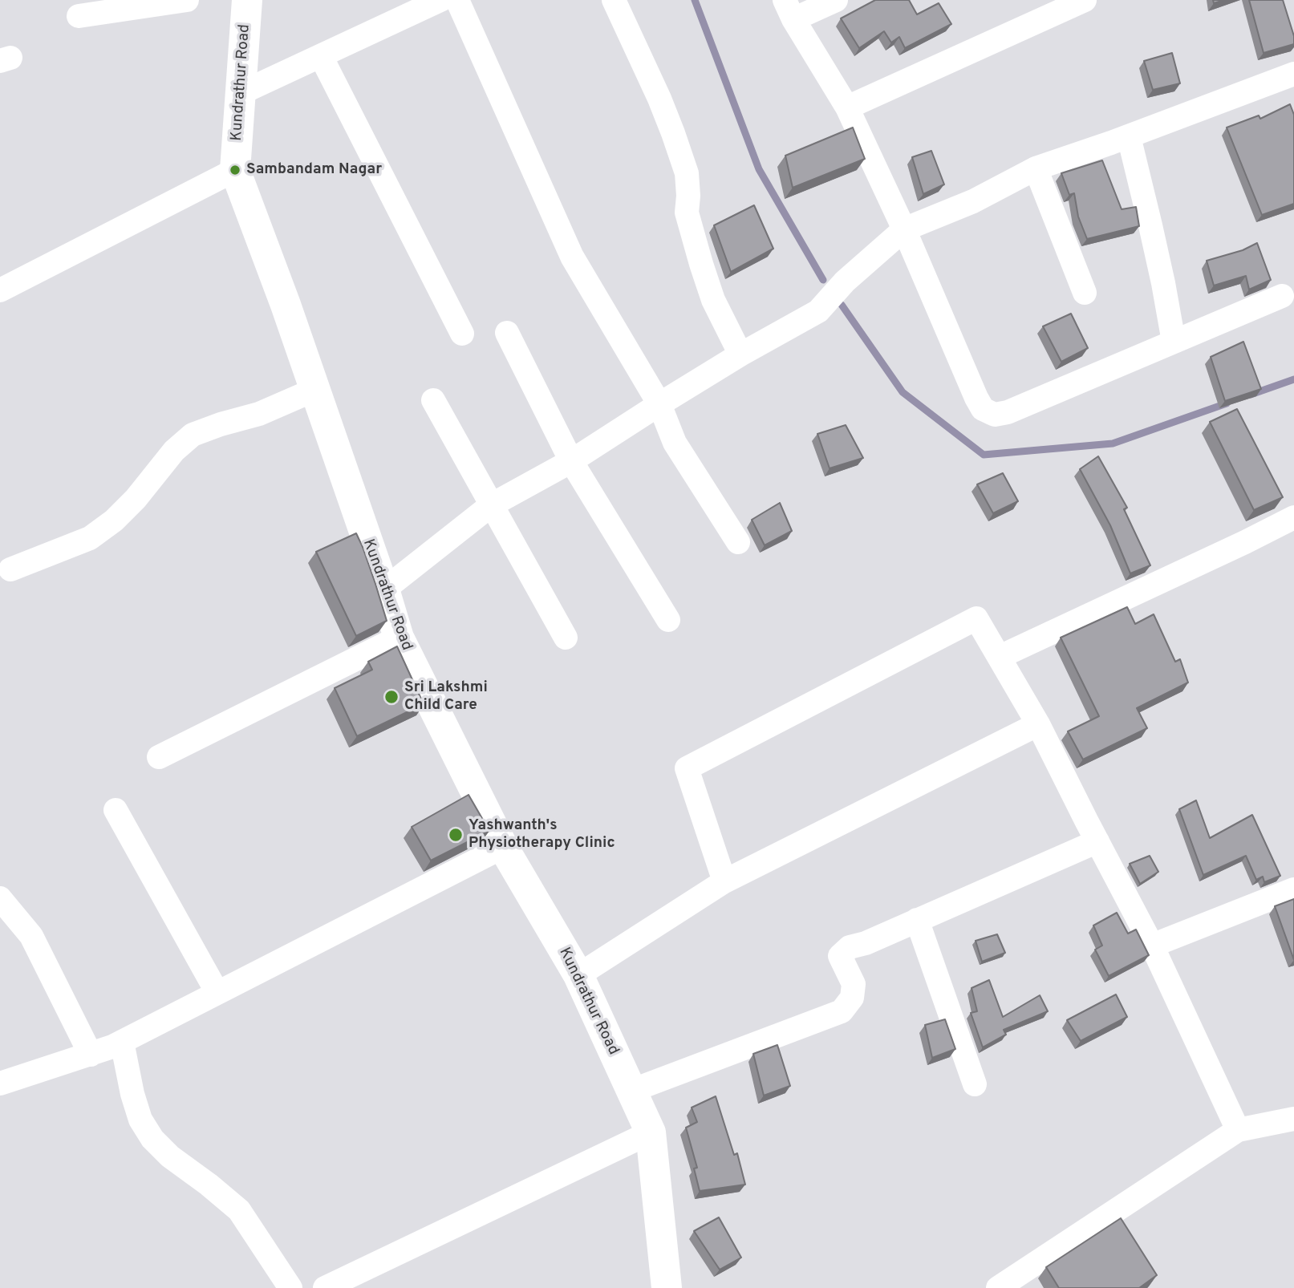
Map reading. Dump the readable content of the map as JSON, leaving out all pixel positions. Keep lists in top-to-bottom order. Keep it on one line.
{"streets":{"street":["Kundrathur Road"]},"places":["Sambandam Nagar","Sri Lakshmi Child Care","Yashwanth's Physiotherapy Clinic"]}
